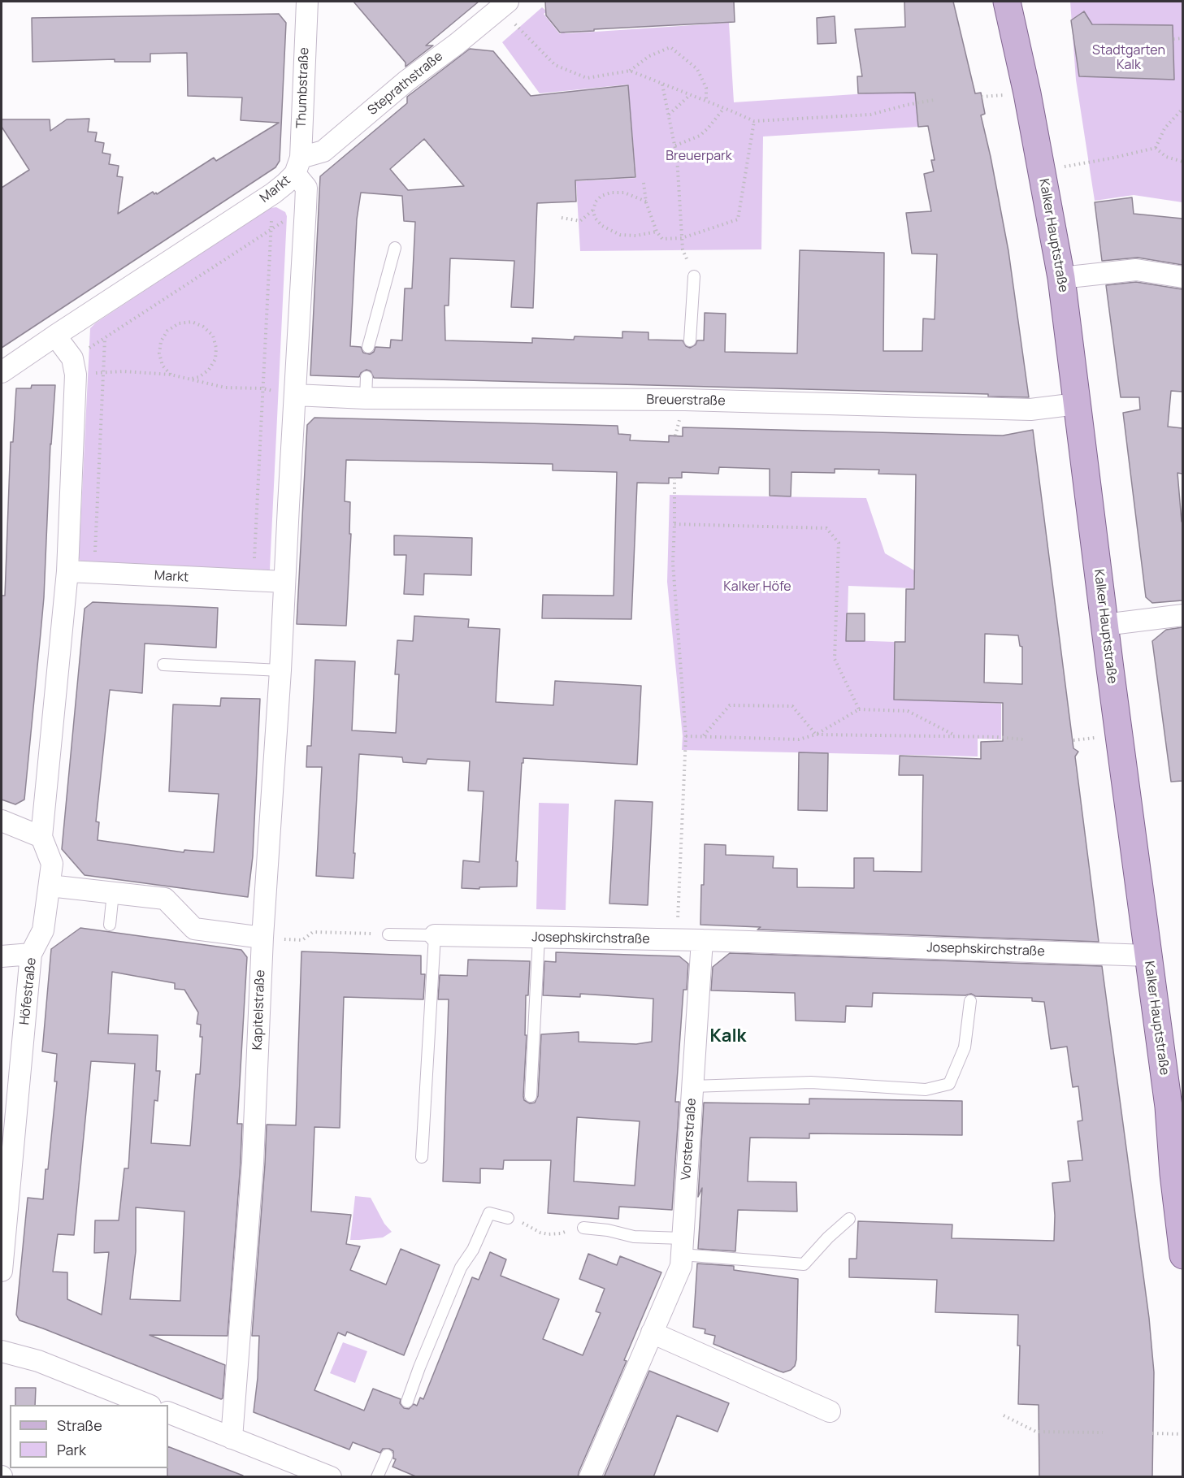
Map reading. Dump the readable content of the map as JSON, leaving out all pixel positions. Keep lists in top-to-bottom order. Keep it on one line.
{"streets":{"main road":["Kalker Hauptstraße"],"street":["Steprathstraße","Thumbstraße","Markt","Breuerstraße","Josephskirchstraße","Höfestraße","Kapitelstraße","Vorsterstraße"]},"crossings":[["Steprathstraße","Thumbstraße"],["Steprathstraße","Markt"],["Thumbstraße","Markt"],["Markt","Breuerstraße"],["Markt","Höfestraße"],["Markt","Kapitelstraße"],["Kalker Hauptstraße","Breuerstraße"],["Kalker Hauptstraße","Josephskirchstraße"],["Josephskirchstraße","Vorsterstraße"]],"districts":["Kalk"],"parks":["Stadtgarten Kalk","Breuerpark","Kalker Höfe"],"legend":["Straße","Park"]}
